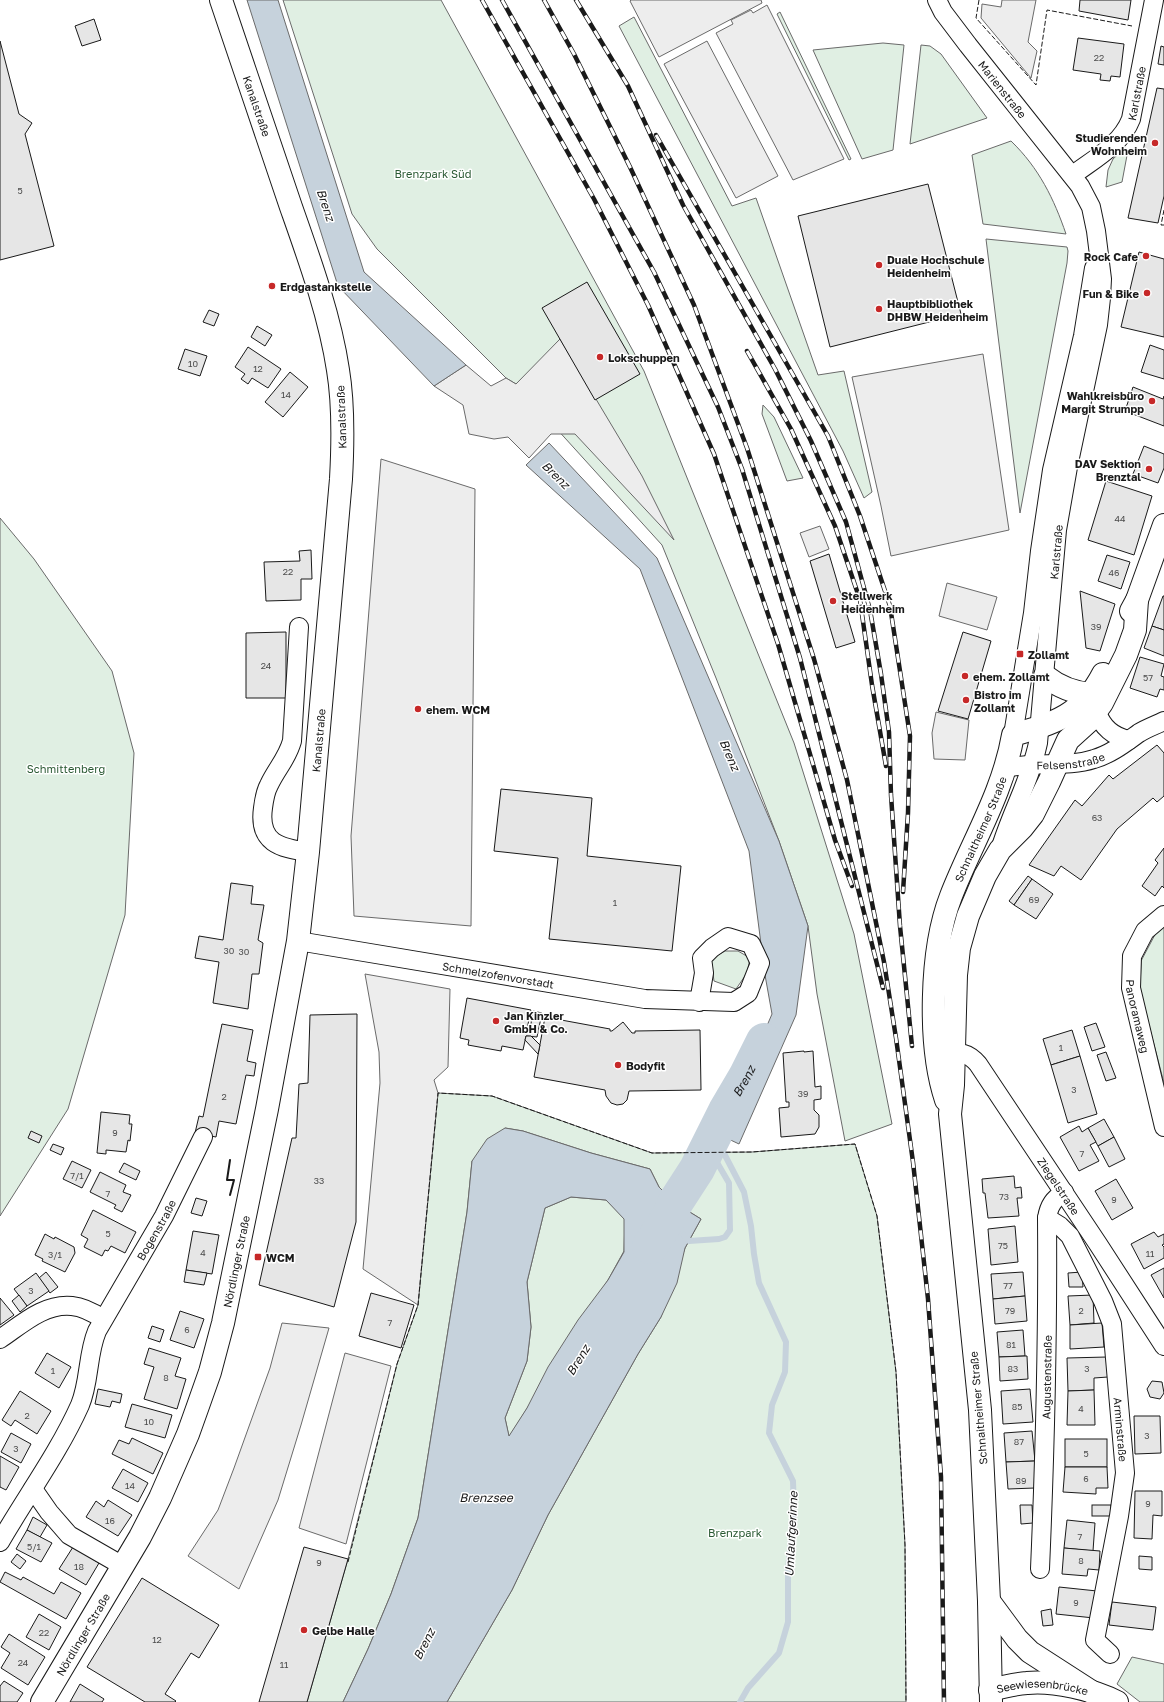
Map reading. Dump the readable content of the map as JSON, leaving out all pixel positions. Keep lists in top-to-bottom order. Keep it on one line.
{"streets":{"street":["Marienstraße","Karlstraße","Kanalstraße","Felsenstraße","Schnaitheimer Straße","Schmelzofenvorstadt","Panoramaweg","Ziegelstraße","Bogenstraße","Nördlinger Straße","Augustenstraße","Arminstraße","Seewiesenbrücke"]},"crossings":[["Marienstraße","Karlstraße"],["Karlstraße","Felsenstraße"],["Karlstraße","Schnaitheimer Straße"],["Kanalstraße","Schmelzofenvorstadt"],["Kanalstraße","Nördlinger Straße"],["Felsenstraße","Schnaitheimer Straße"],["Schnaitheimer Straße","Ziegelstraße"],["Schnaitheimer Straße","Seewiesenbrücke"],["Schmelzofenvorstadt","Nördlinger Straße"],["Ziegelstraße","Augustenstraße"],["Augustenstraße","Arminstraße"]],"water":["Brenz","Brenzsee","Umlaufgerinne"],"parks":["Brenzpark Süd","Schmittenberg","Brenzpark"],"places":{"other":["Studierenden Wohnheim","Rock Cafe","Duale Hochschule Heidenheim","Erdgastankstelle","Fun & Bike","Hauptbibliothek DHBW Heidenheim","Lokschuppen","Wahlkreisbüro Margit Strumpp","DAV Sektion Brenztal","Stellwerk Heidenheim","ehem. Zollamt","Bistro im Zollamt","ehem. WCM","Jan Kinzler GmbH & Co.","Bodyfit","Gelbe Halle"],"transit":["Zollamt","WCM"]},"house_numbers":["22","5","10","12","14","44","22","46","39","24","57","63","69","1","30","30","1","3","39","2","9","7","7/1","33","7","73","9","5","75","4","11","3/1","77","3","79","2","7","6","81","83","3","1","8","85","4","2","10","3","87","3","5","6","89","14","9","16","7","5/1","8","9","18","9","22","12","24","11"]}
